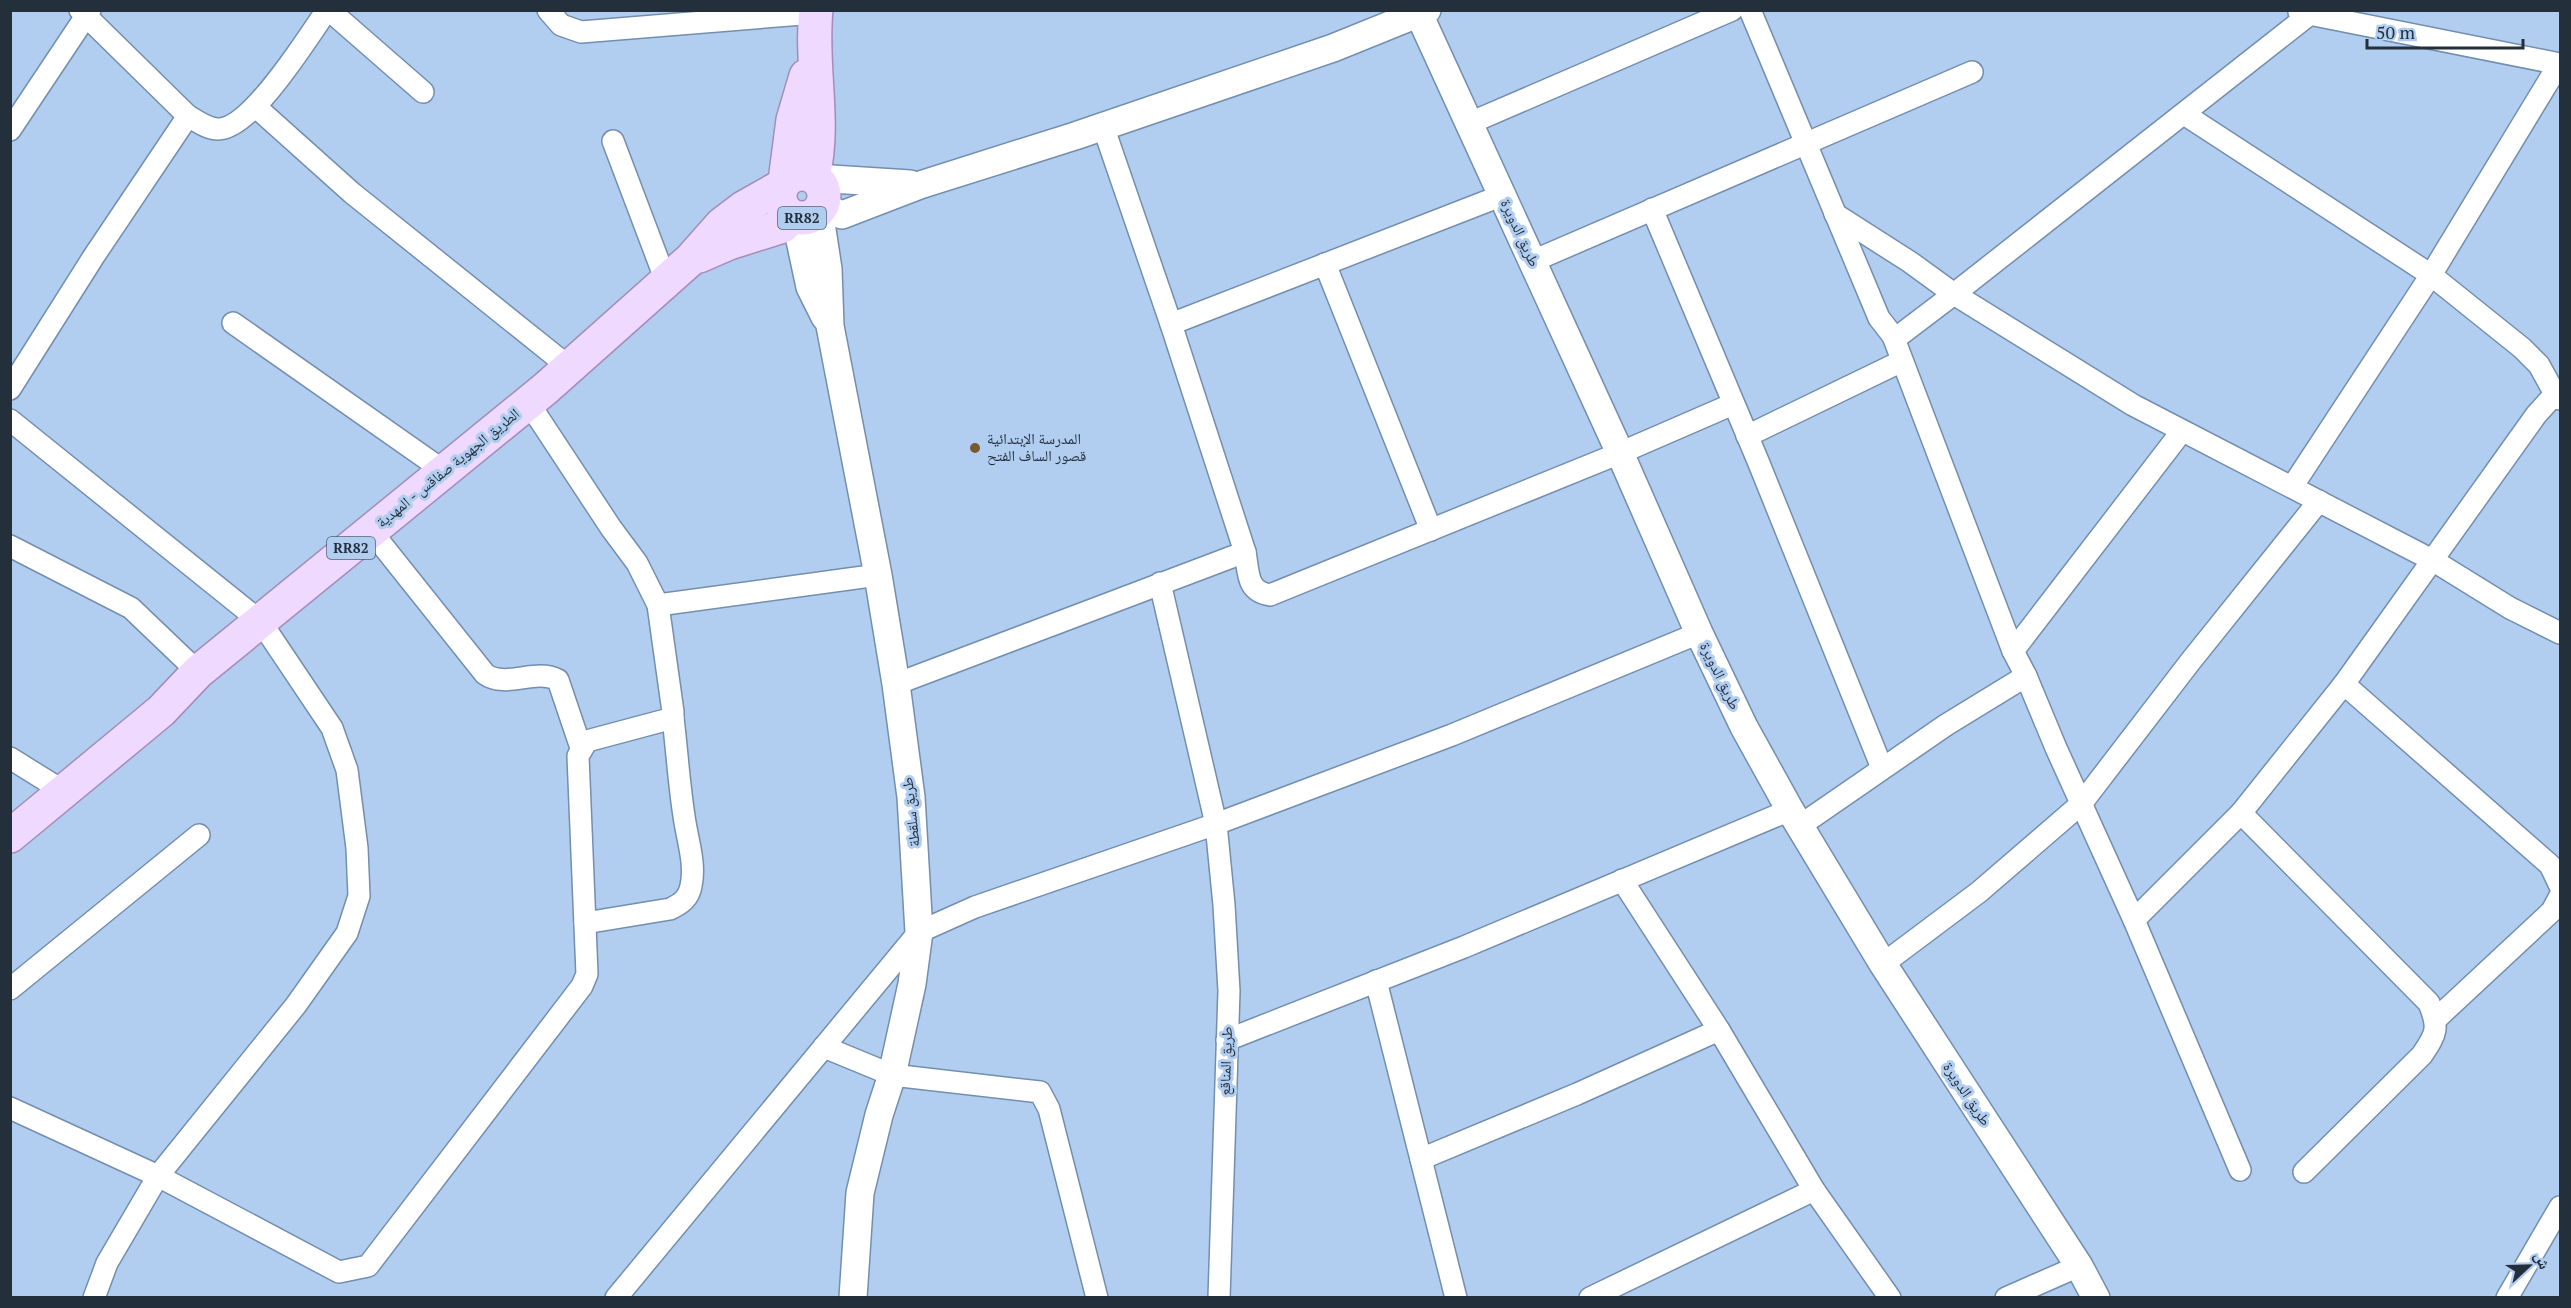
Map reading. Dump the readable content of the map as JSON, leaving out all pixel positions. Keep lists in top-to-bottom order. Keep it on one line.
{"streets":{"main road":["RR82","الطريق الجهوية صفاقس - المهدية"],"street":["طريق الدويرة","طريق سلقطة","طريق المناقع"]},"crossings":[["الطريق الجهوية صفاقس - المهدية","طريق سلقطة"]],"places":["المدرسة الإبتدائية قصور الساف الفتح"],"scale_bar":"50 m","north":"right"}
